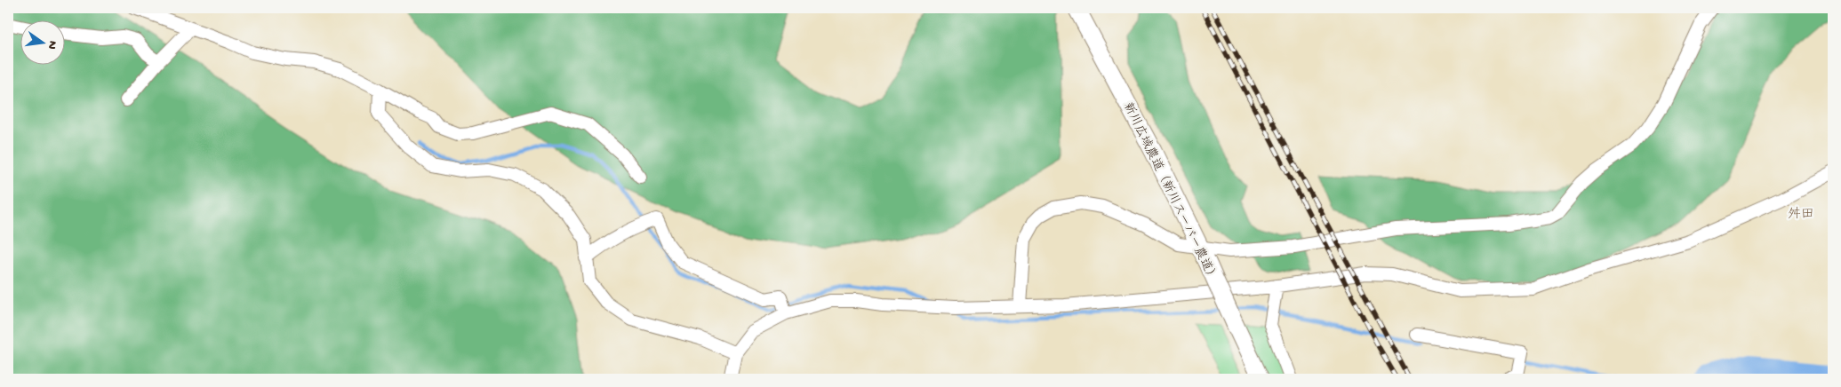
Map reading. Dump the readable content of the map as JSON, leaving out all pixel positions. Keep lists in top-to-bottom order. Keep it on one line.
{"streets":{"street":["新川広域農道（新川スーパー農道）"]},"districts":["舛田"],"north":"right"}
